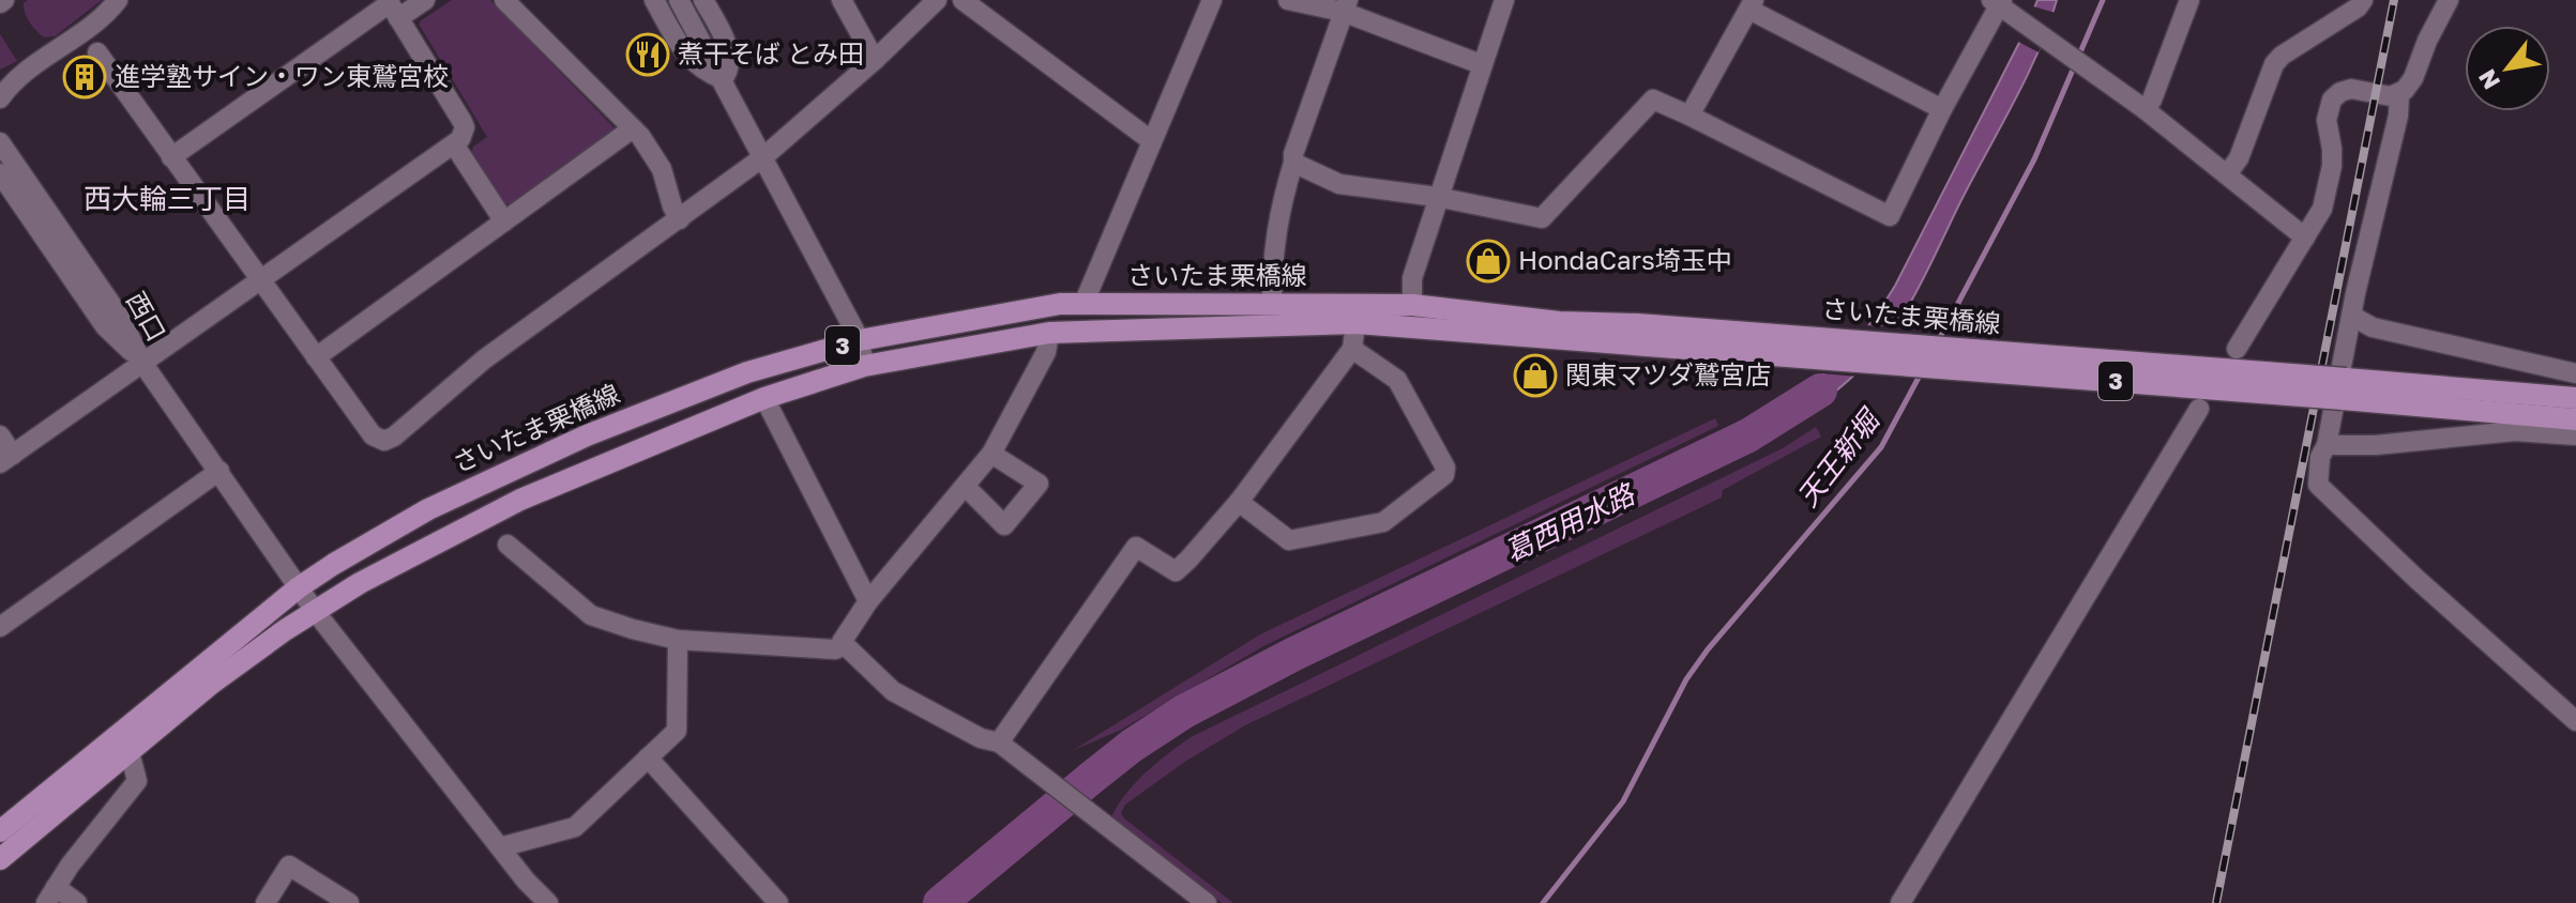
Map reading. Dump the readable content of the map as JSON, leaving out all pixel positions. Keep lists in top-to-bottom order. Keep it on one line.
{"streets":{"main road":["さいたま栗橋線","3"],"street":["西口"]},"districts":["西大輪三丁目"],"water":["天王新堀","葛西用水路"],"places":{"restaurant":["煮干そば とみ田"],"building":["進学塾サイン・ワン東鷲宮校"],"shop":["HondaCars埼玉中","関東マツダ鷲宮店"]},"north":"bottom left"}
